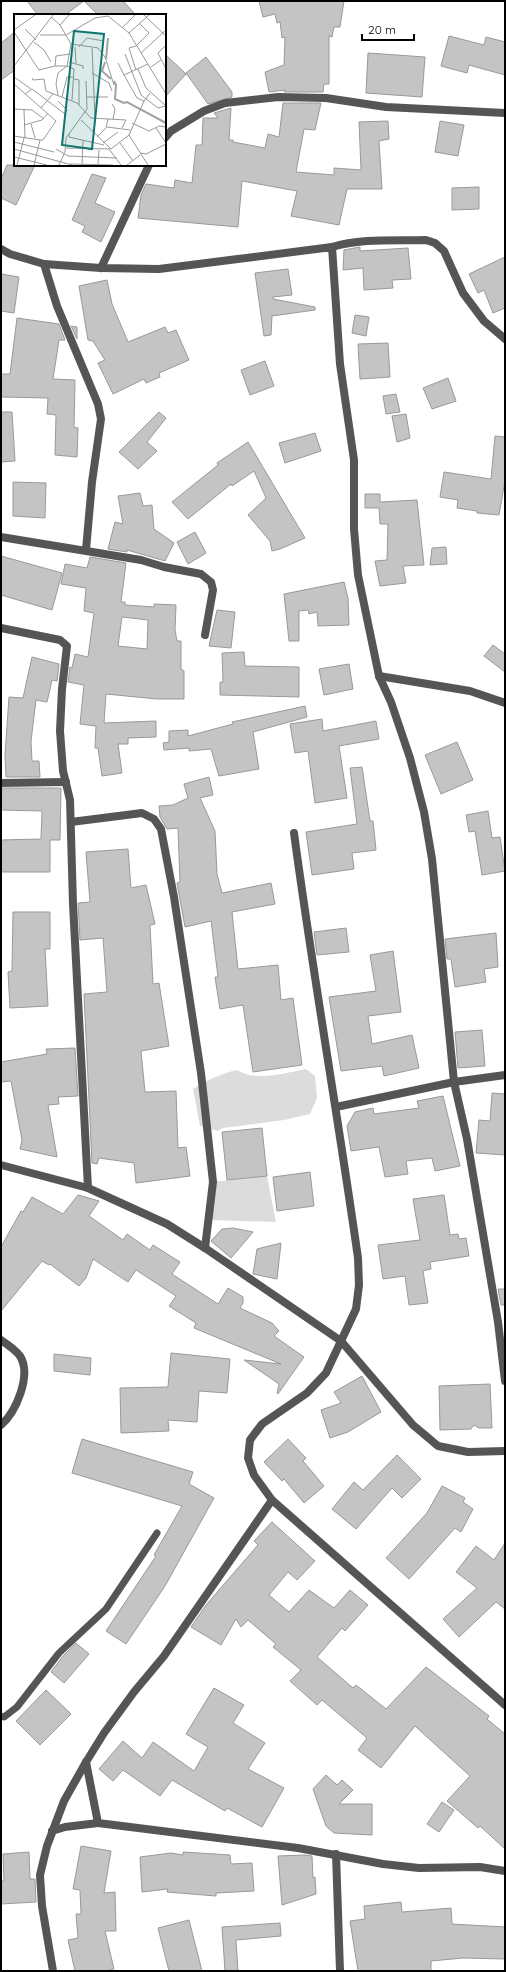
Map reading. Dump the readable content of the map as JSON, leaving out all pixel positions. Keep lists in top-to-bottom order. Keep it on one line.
{"scale_bar":"20 m"}
